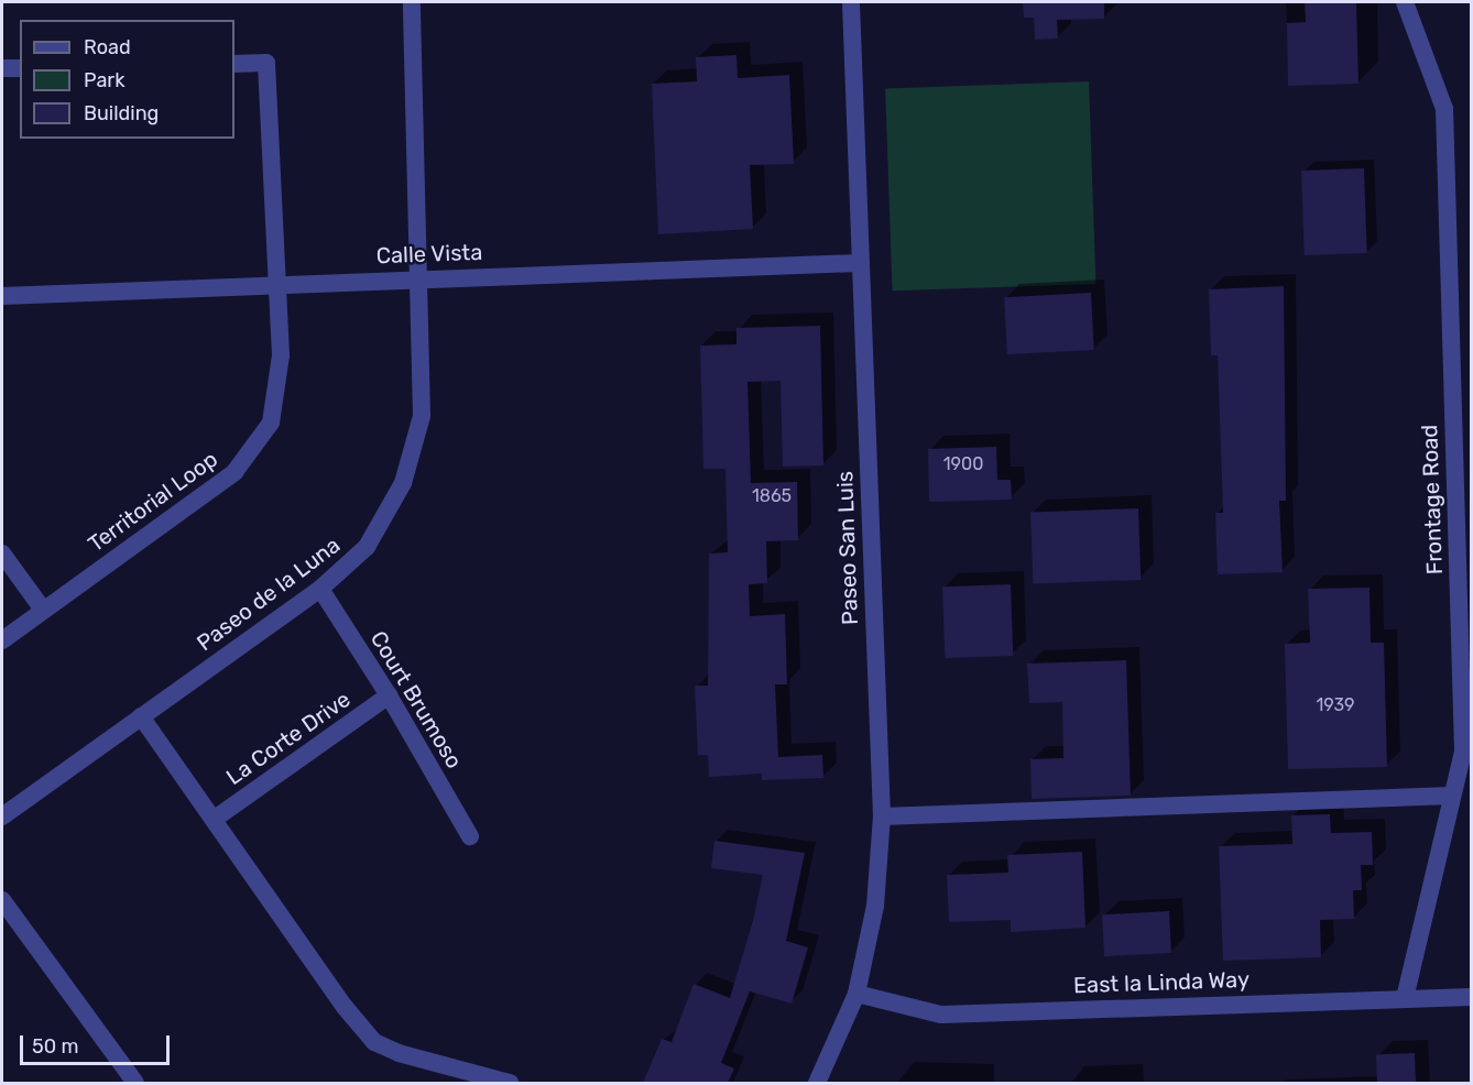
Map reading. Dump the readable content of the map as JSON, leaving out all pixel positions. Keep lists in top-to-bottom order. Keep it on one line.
{"streets":{"street":["Calle Vista","Frontage Road","Territorial Loop","Paseo San Luis","Paseo de la Luna","Court Brumoso","La Corte Drive","East la Linda Way"]},"crossings":[["Calle Vista","Territorial Loop"],["Calle Vista","Paseo San Luis"],["Calle Vista","Paseo de la Luna"],["Frontage Road","East la Linda Way"],["Paseo San Luis","East la Linda Way"],["Paseo de la Luna","Court Brumoso"],["Court Brumoso","La Corte Drive"]],"house_numbers":["1900","1865","1939"],"legend":["Road","Park","Building"],"scale_bar":"50 m"}
